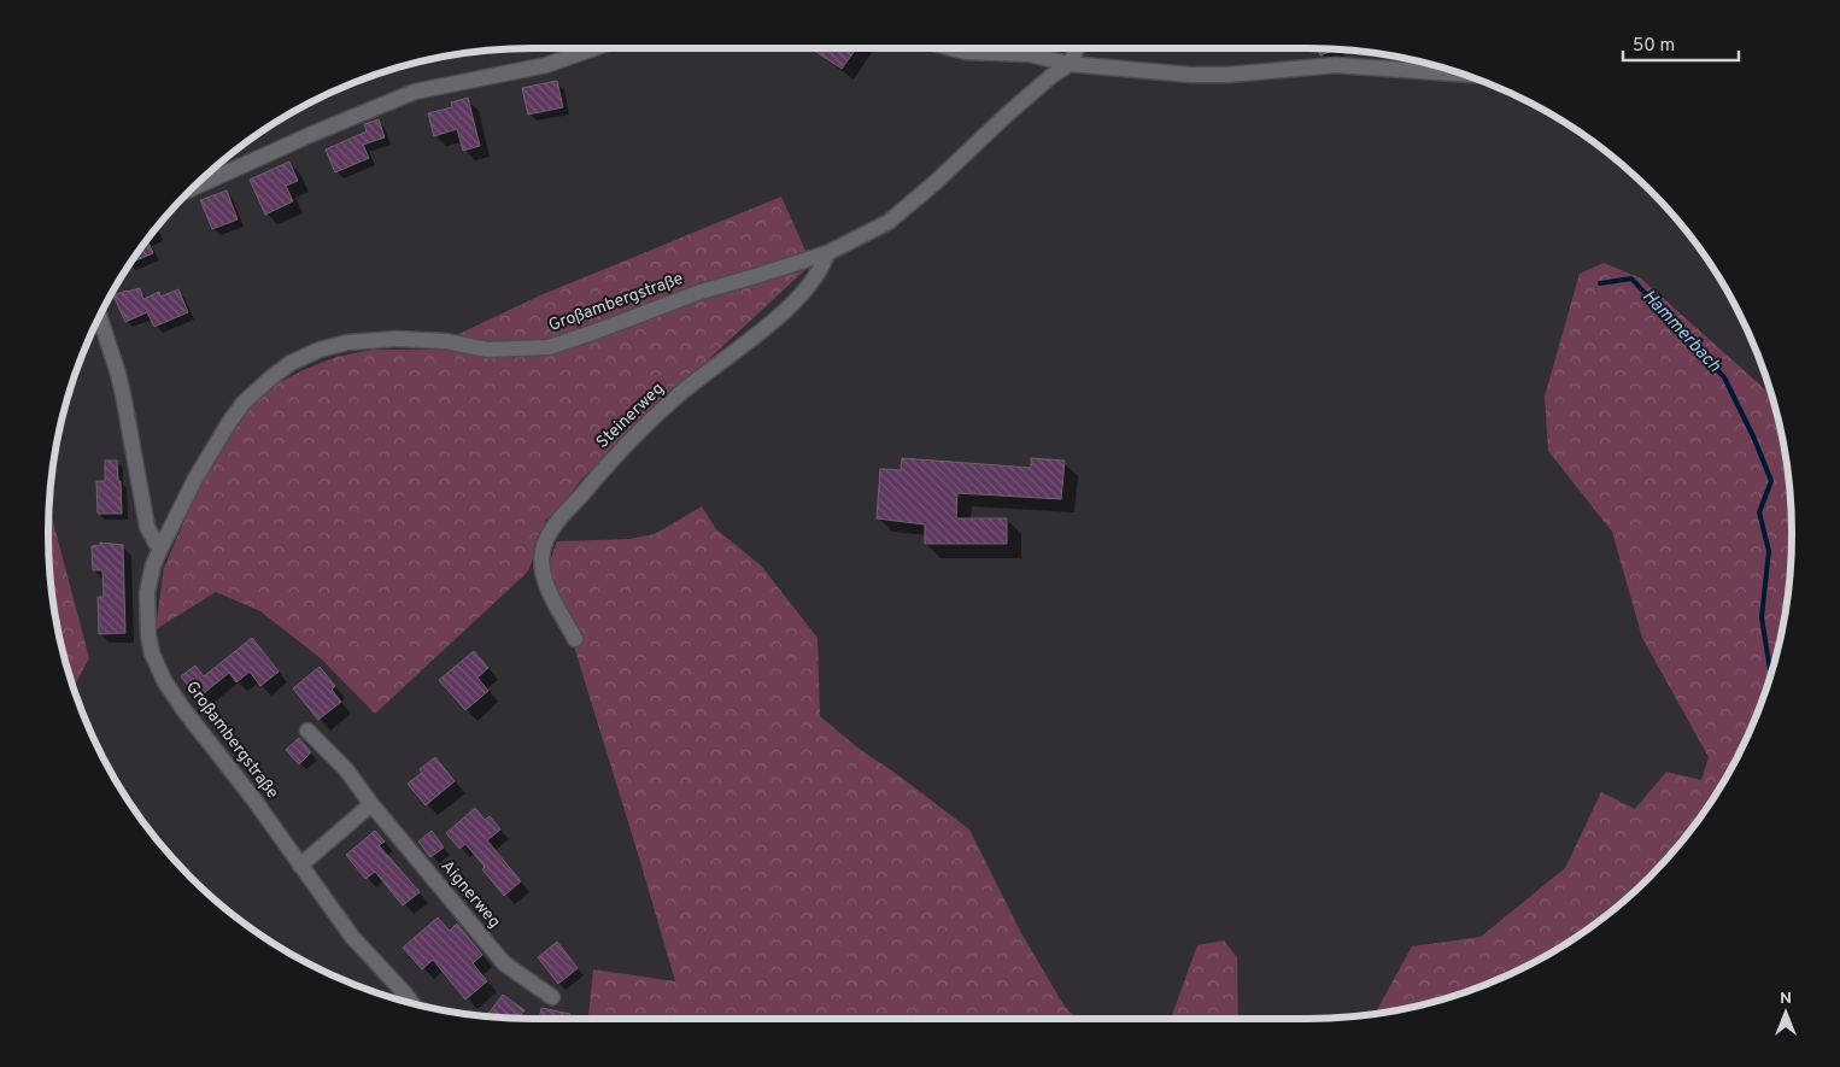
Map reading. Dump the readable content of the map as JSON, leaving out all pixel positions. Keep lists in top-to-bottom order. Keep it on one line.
{"streets":{"street":["Großambergstraße","Steinerweg","Aignerweg"]},"crossings":[["Großambergstraße","Steinerweg"]],"water":["Hammerbach"],"scale_bar":"50 m","north":"top"}
